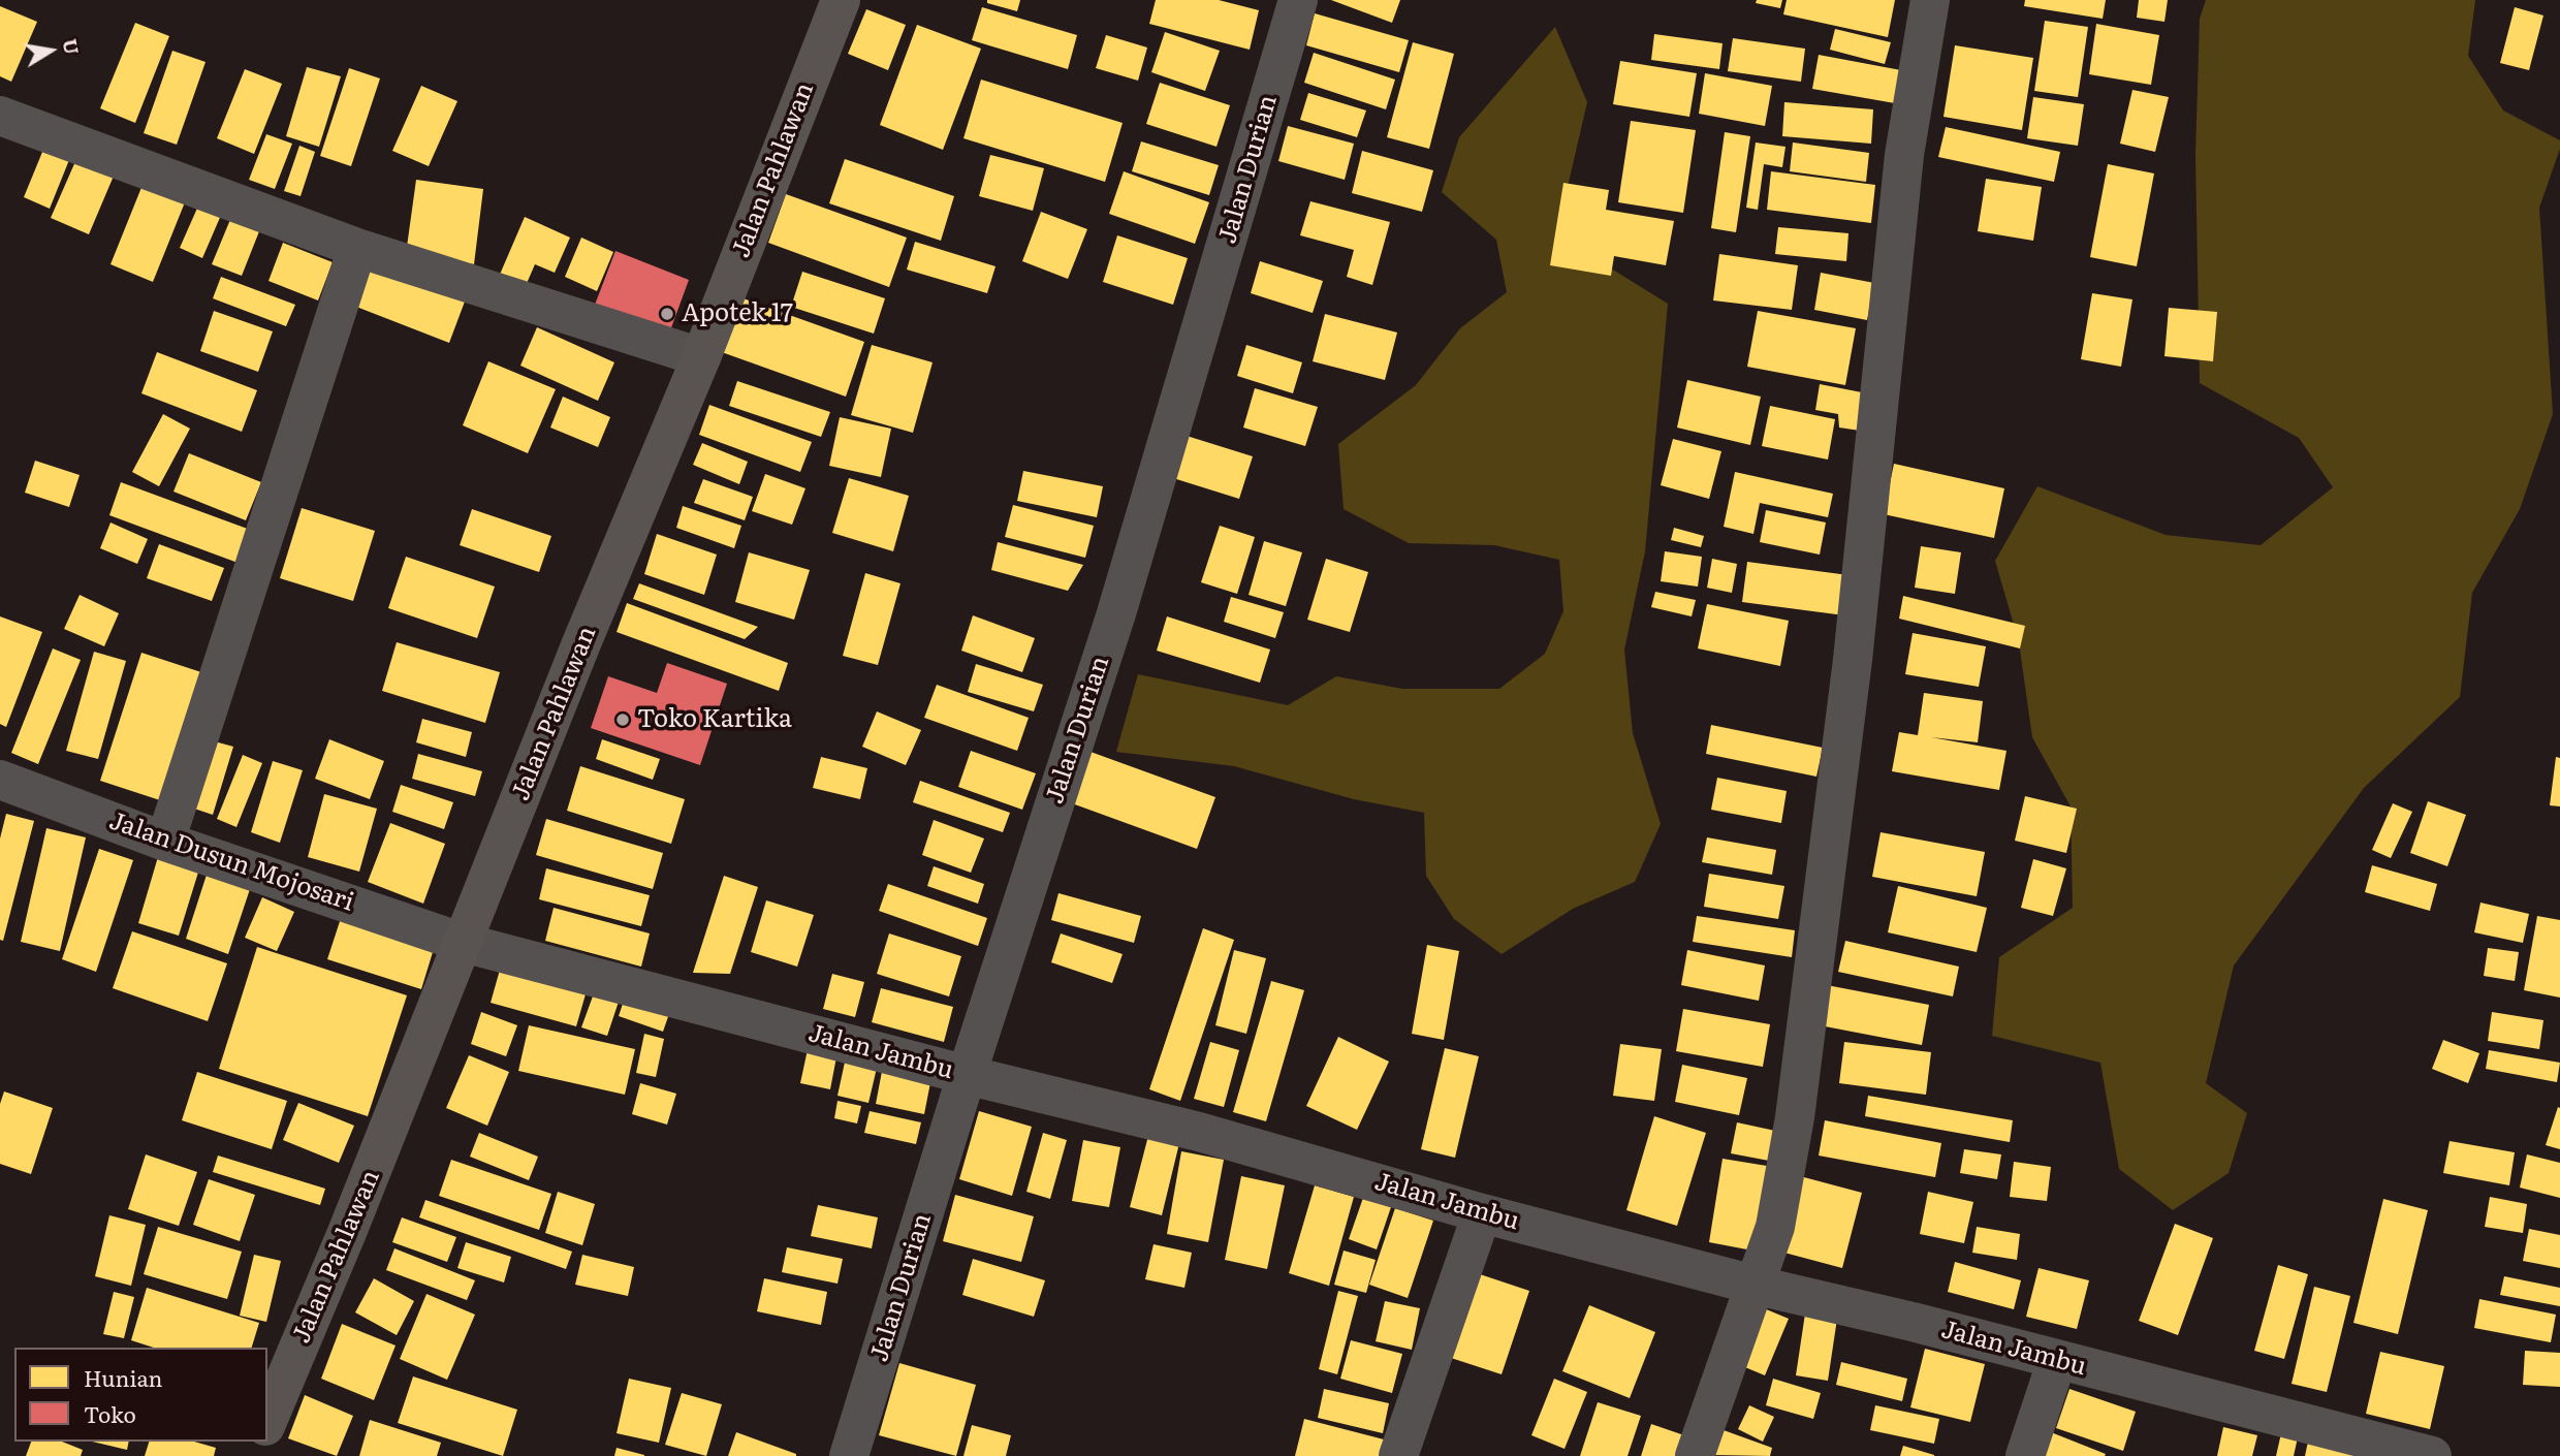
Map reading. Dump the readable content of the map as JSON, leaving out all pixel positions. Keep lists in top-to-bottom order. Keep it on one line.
{"streets":{"main road":["Jalan Pahlawan"],"street":["Jalan Durian","Jalan Dusun Mojosari","Jalan Jambu"]},"crossings":[["Jalan Durian","Jalan Jambu"],["Jalan Pahlawan","Jalan Dusun Mojosari"],["Jalan Pahlawan","Jalan Jambu"],["Jalan Dusun Mojosari","Jalan Jambu"]],"places":["Apotek 17","Toko Kartika"],"legend":["Hunian","Toko"],"north":"right"}
